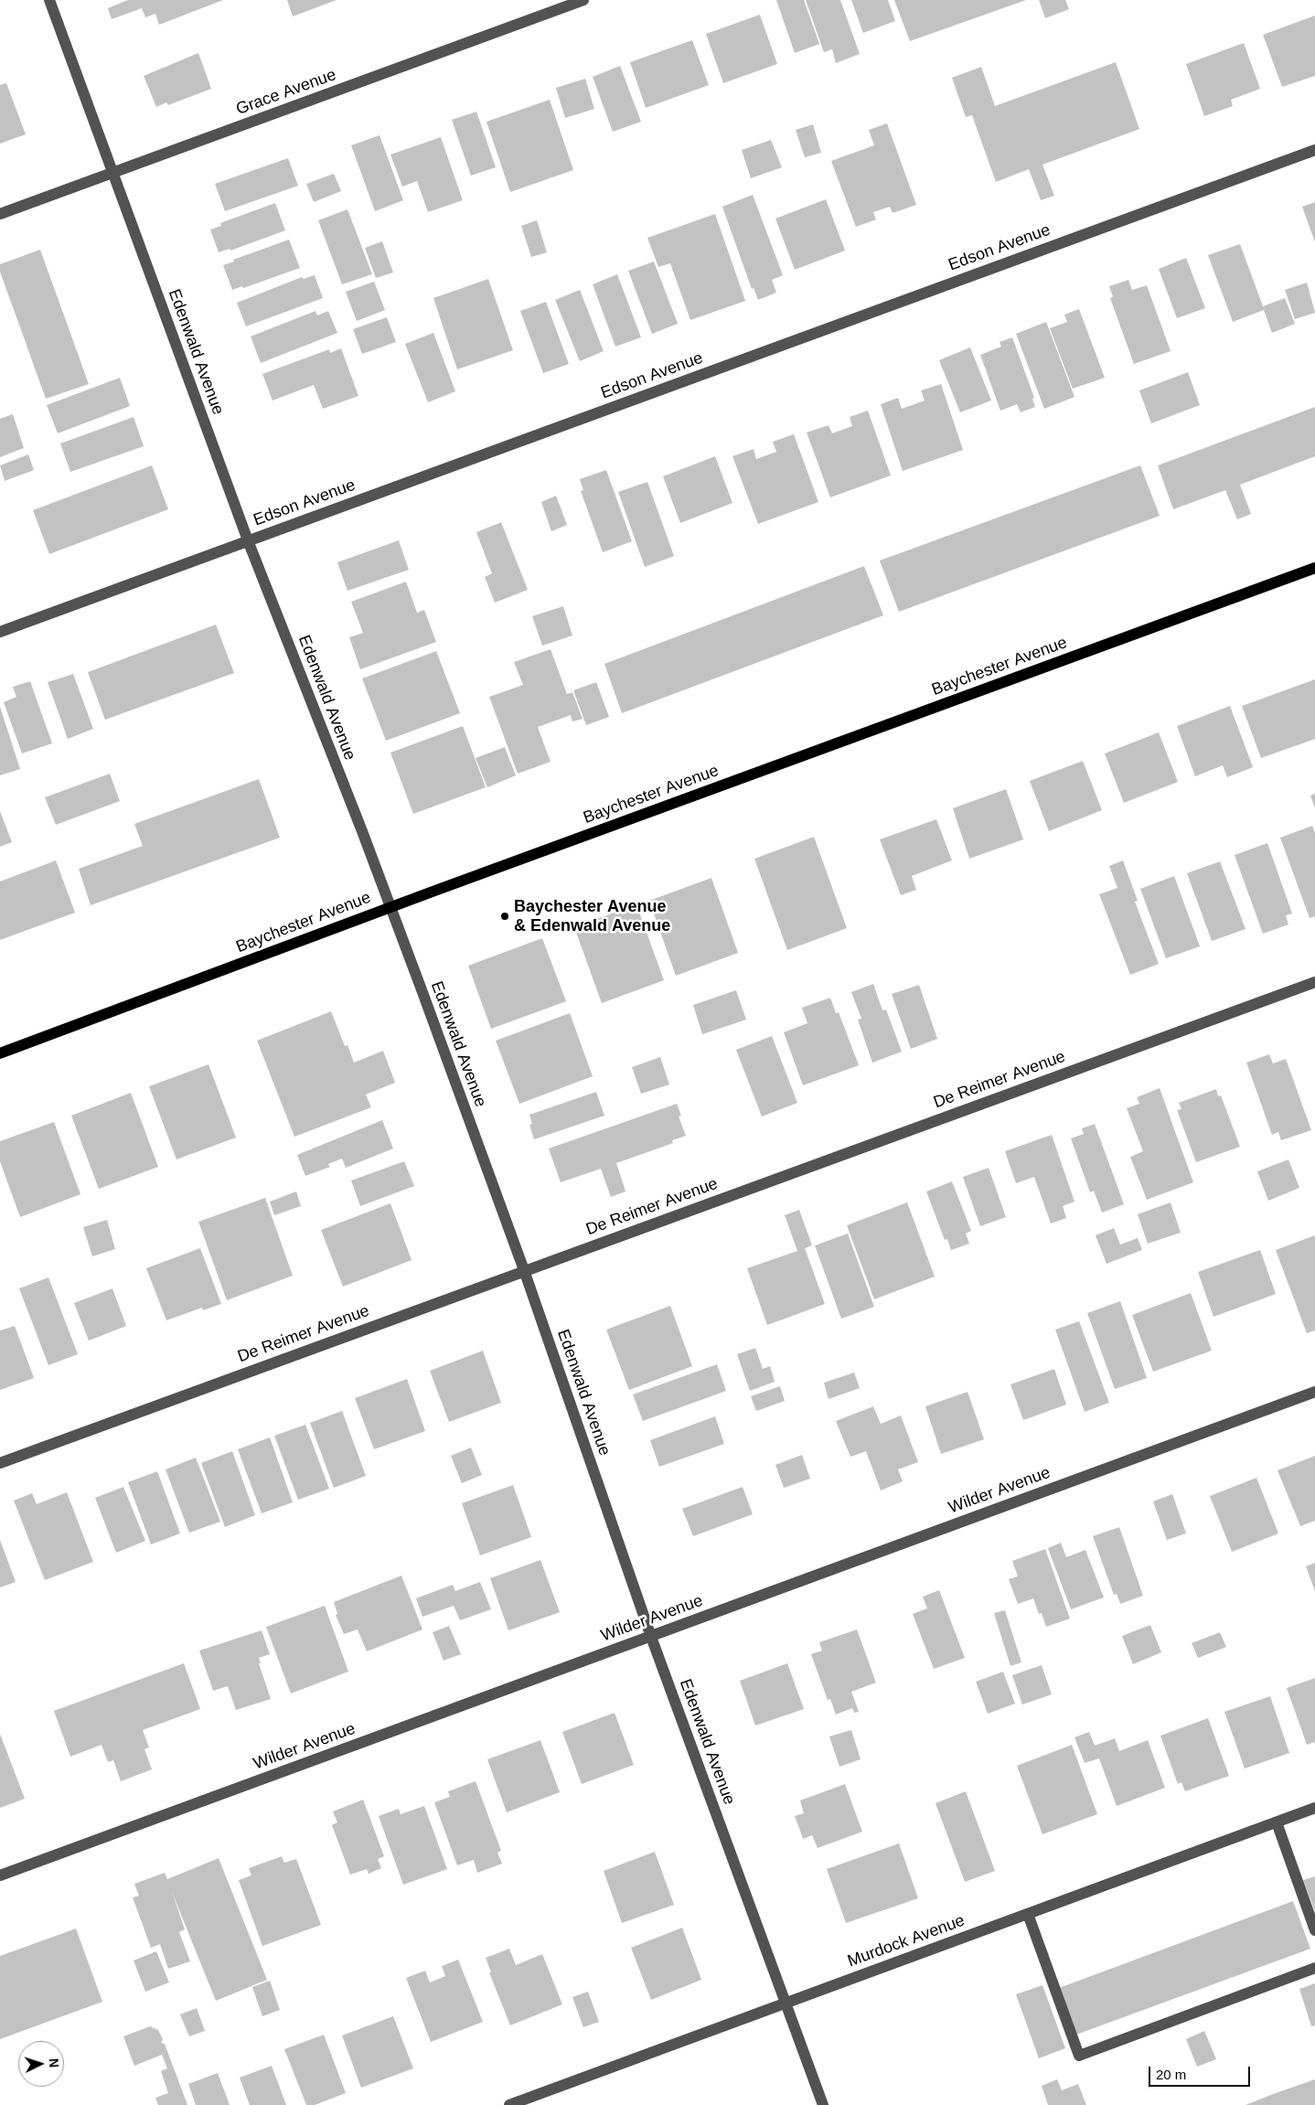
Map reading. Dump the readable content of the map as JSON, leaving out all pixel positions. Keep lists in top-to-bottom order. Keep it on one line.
{"streets":{"main road":["Baychester Avenue"],"street":["Grace Avenue","Edson Avenue","Edenwald Avenue","De Reimer Avenue","Wilder Avenue","Murdock Avenue"]},"crossings":[["Grace Avenue","Edenwald Avenue"],["Edson Avenue","Edenwald Avenue"],["Edenwald Avenue","Baychester Avenue"],["Edenwald Avenue","De Reimer Avenue"],["Edenwald Avenue","Wilder Avenue"],["Edenwald Avenue","Murdock Avenue"]],"places":["Baychester Avenue & Edenwald Avenue"],"scale_bar":"20 m","north":"right"}
